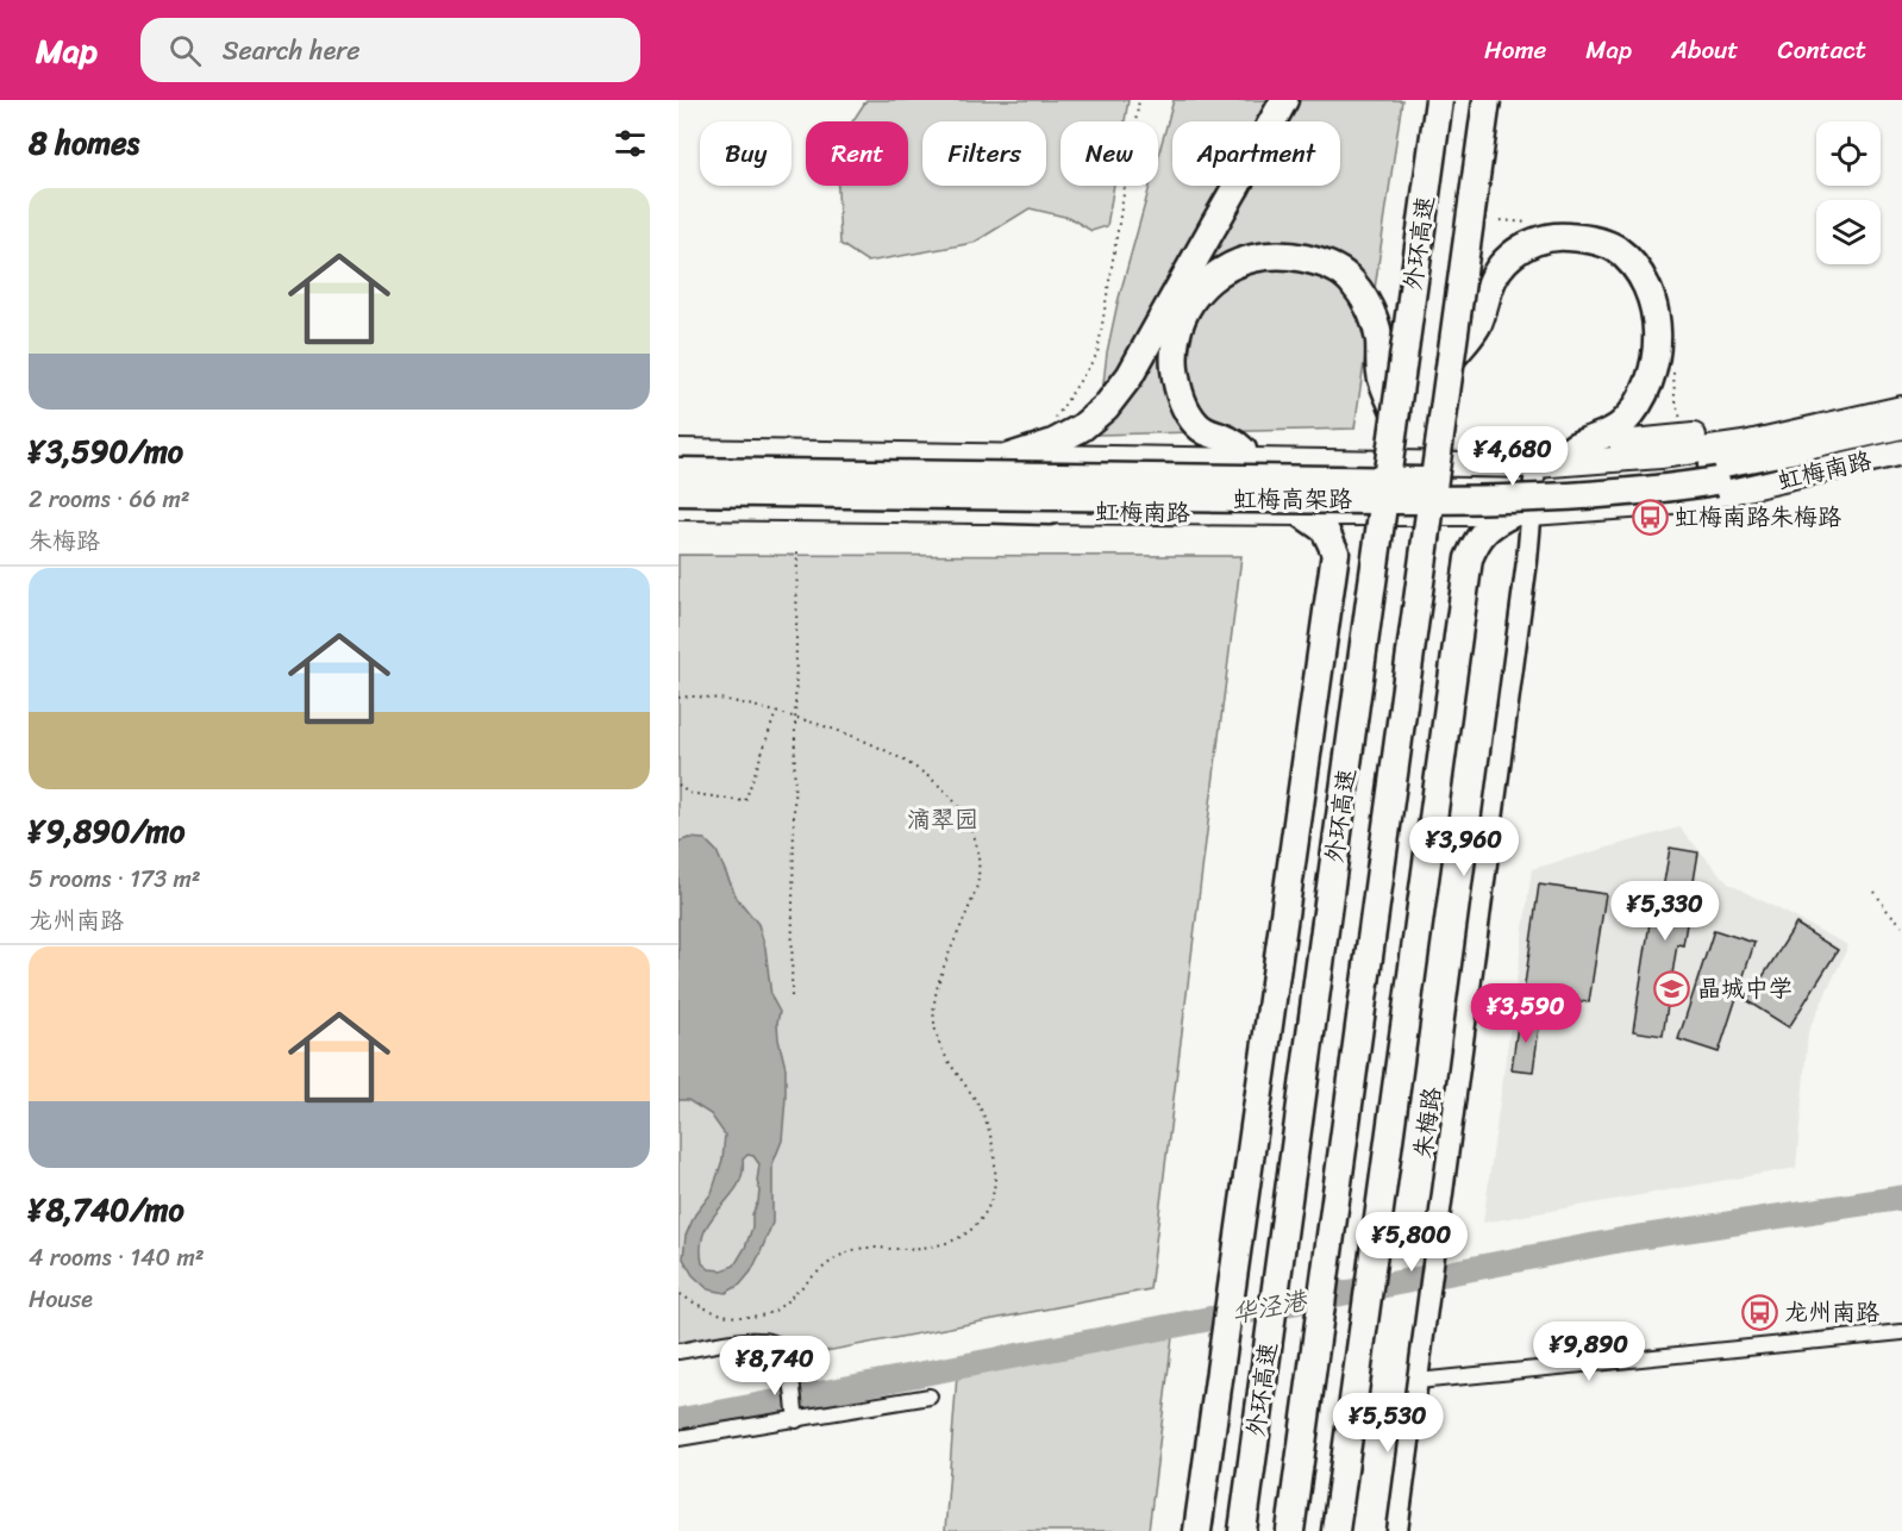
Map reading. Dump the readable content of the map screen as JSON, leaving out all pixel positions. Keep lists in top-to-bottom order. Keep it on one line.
{"streets":{"highway":["外环高速","虹梅高架路"],"main road":["虹梅南路"],"street":["朱梅路"]},"crossings":[["虹梅南路","朱梅路"]],"water":["华泾港"],"parks":["滴翠园"],"places":{"bus stop":["虹梅南路朱梅路","龙州南路"],"school or university":["晶城中学"]},"page":{"header":"Map","search":"Search here","nav":["Home","Map","About","Contact"],"heading":"8 homes","chip":["Buy","Rent","Filters","New","Apartment"],"list":[{"name":"¥3,590/mo","note":"2 rooms · 66 m² · 朱梅路"},{"name":"¥9,890/mo","note":"5 rooms · 173 m² · 龙州南路"},{"name":"¥8,740/mo","note":"4 rooms · 140 m² · House"}],"price":["¥4,680","¥3,960","¥5,330","¥3,590","¥5,800","¥9,890","¥8,740","¥5,530"]}}
